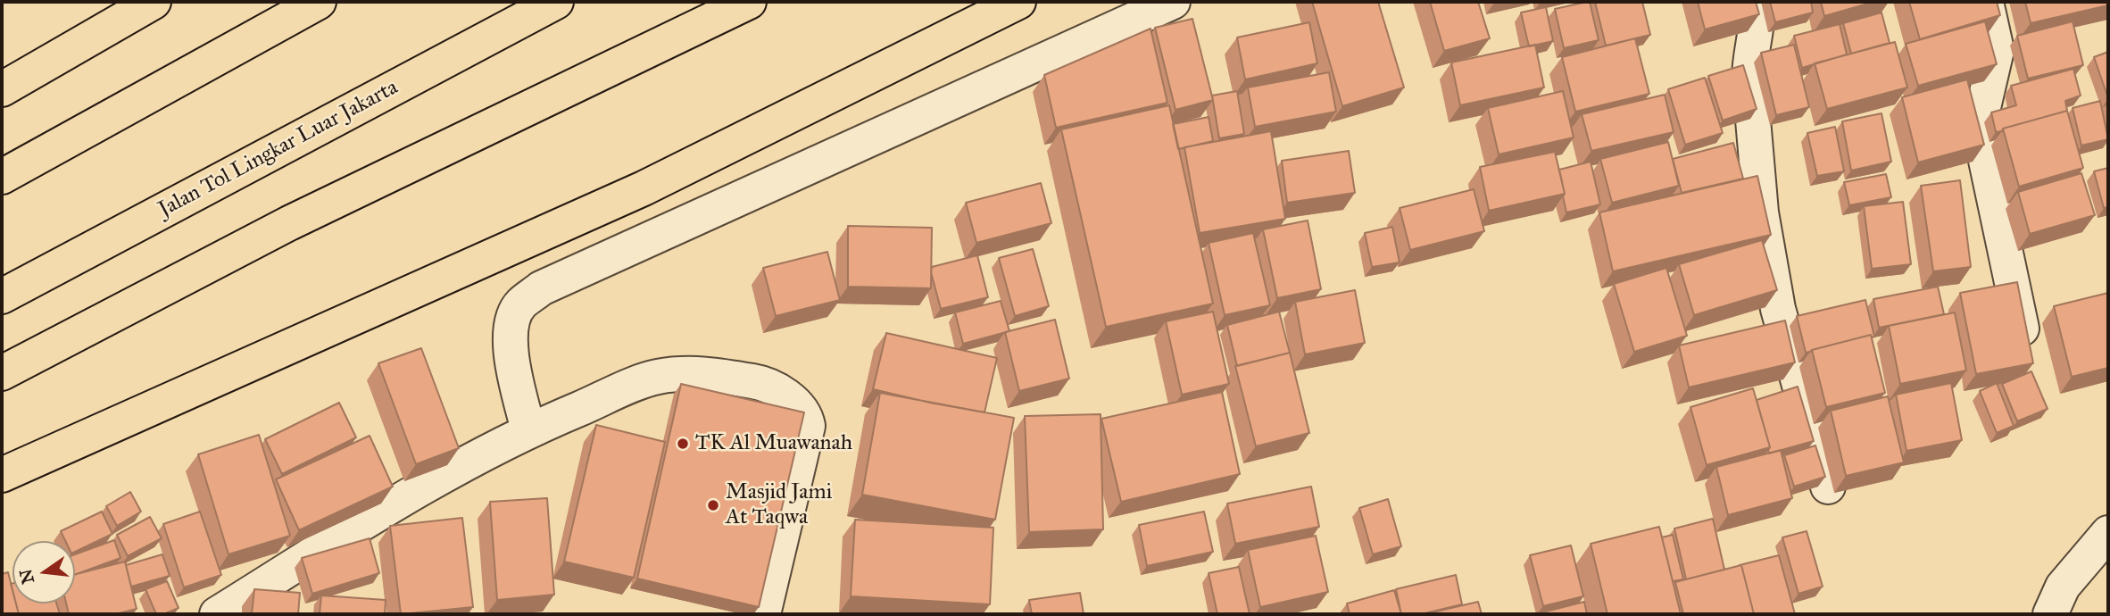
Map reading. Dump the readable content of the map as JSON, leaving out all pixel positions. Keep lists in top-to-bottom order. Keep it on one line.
{"streets":{"highway":["Jalan Tol Lingkar Luar Jakarta"]},"places":["TK Al Muawanah","Masjid Jami At Taqwa"],"north":"left"}
